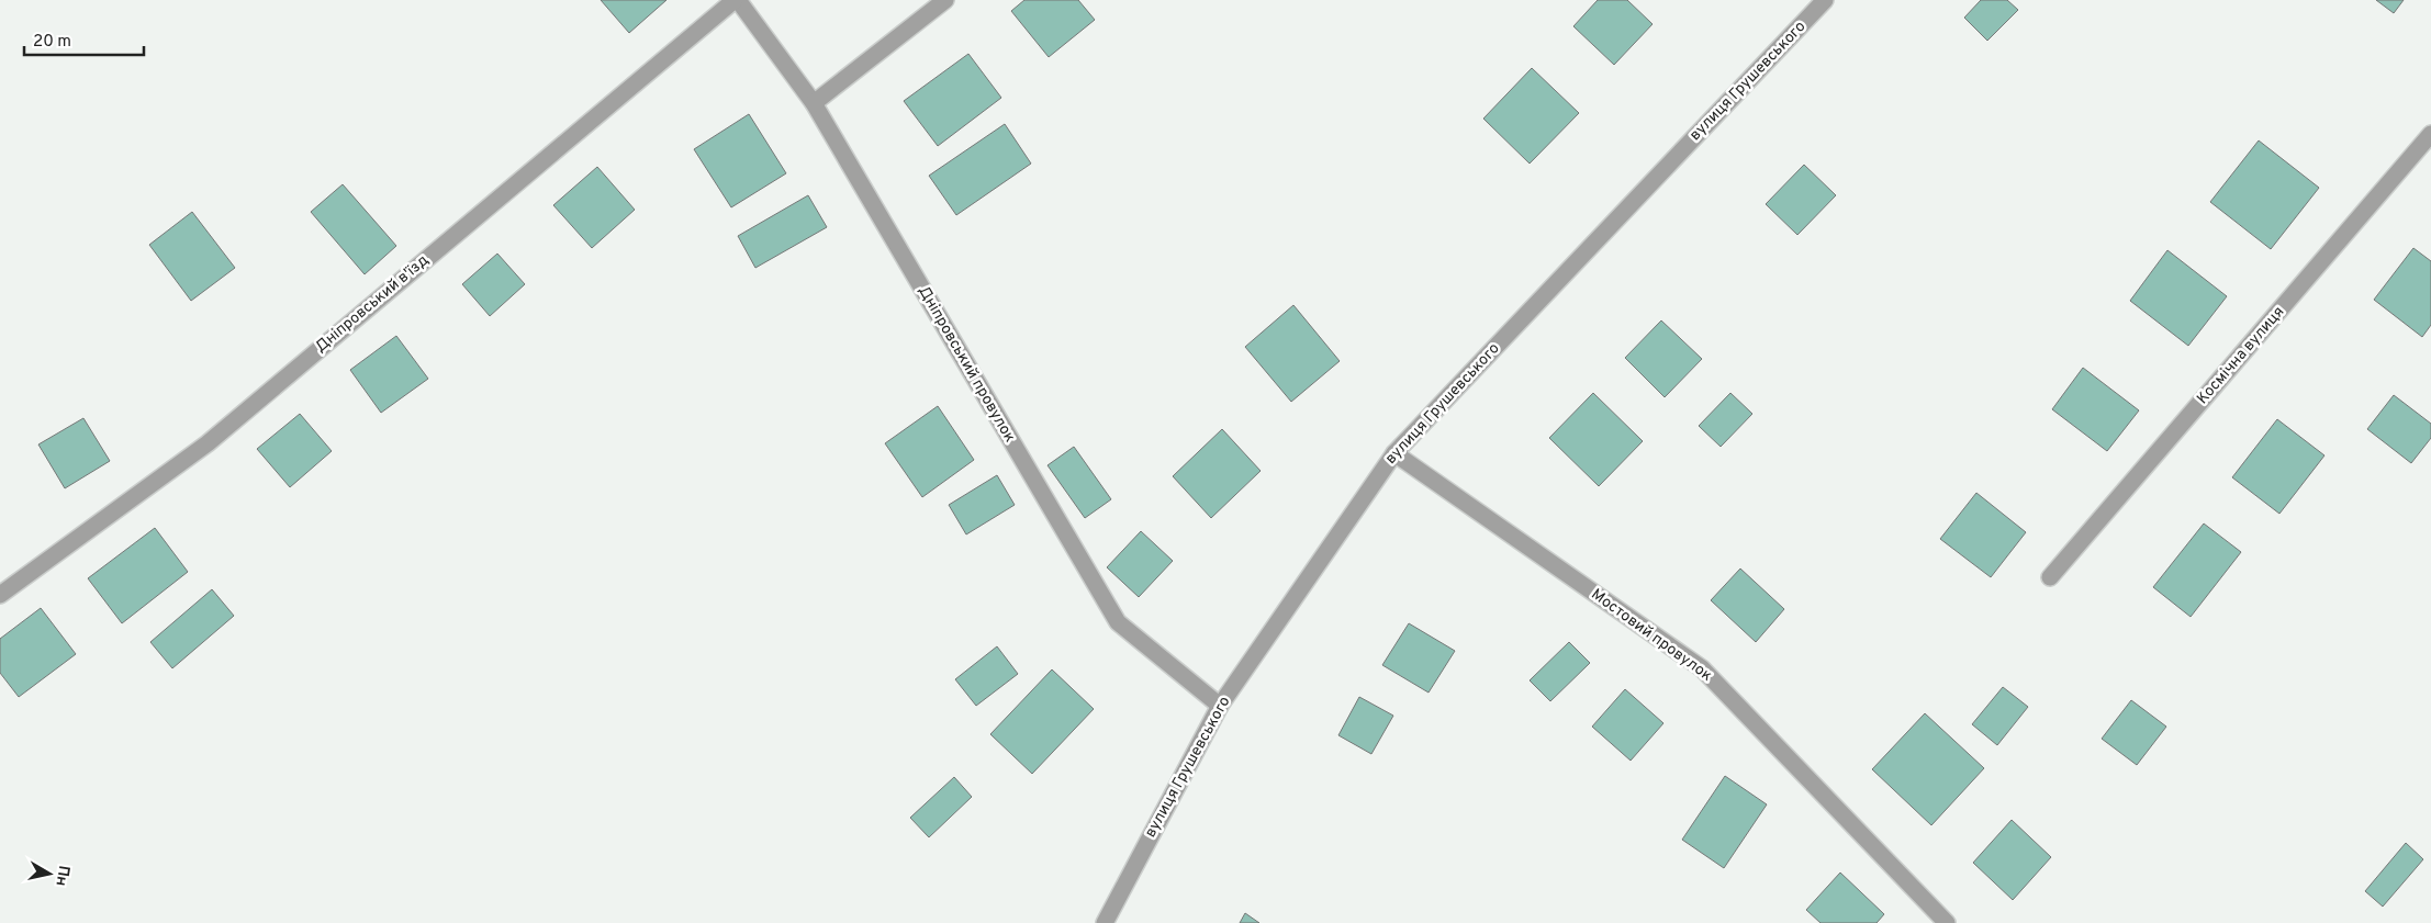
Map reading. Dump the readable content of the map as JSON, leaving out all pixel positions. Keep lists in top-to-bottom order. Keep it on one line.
{"streets":{"street":["вулиця Грушевського","Дніпровський в'їзд","Космічна вулиця","Дніпровський провулок","Мостовий провулок"]},"crossings":[["вулиця Грушевського","Дніпровський провулок"],["вулиця Грушевського","Мостовий провулок"],["Дніпровський в'їзд","Дніпровський провулок"]],"scale_bar":"20 m","north":"right"}
